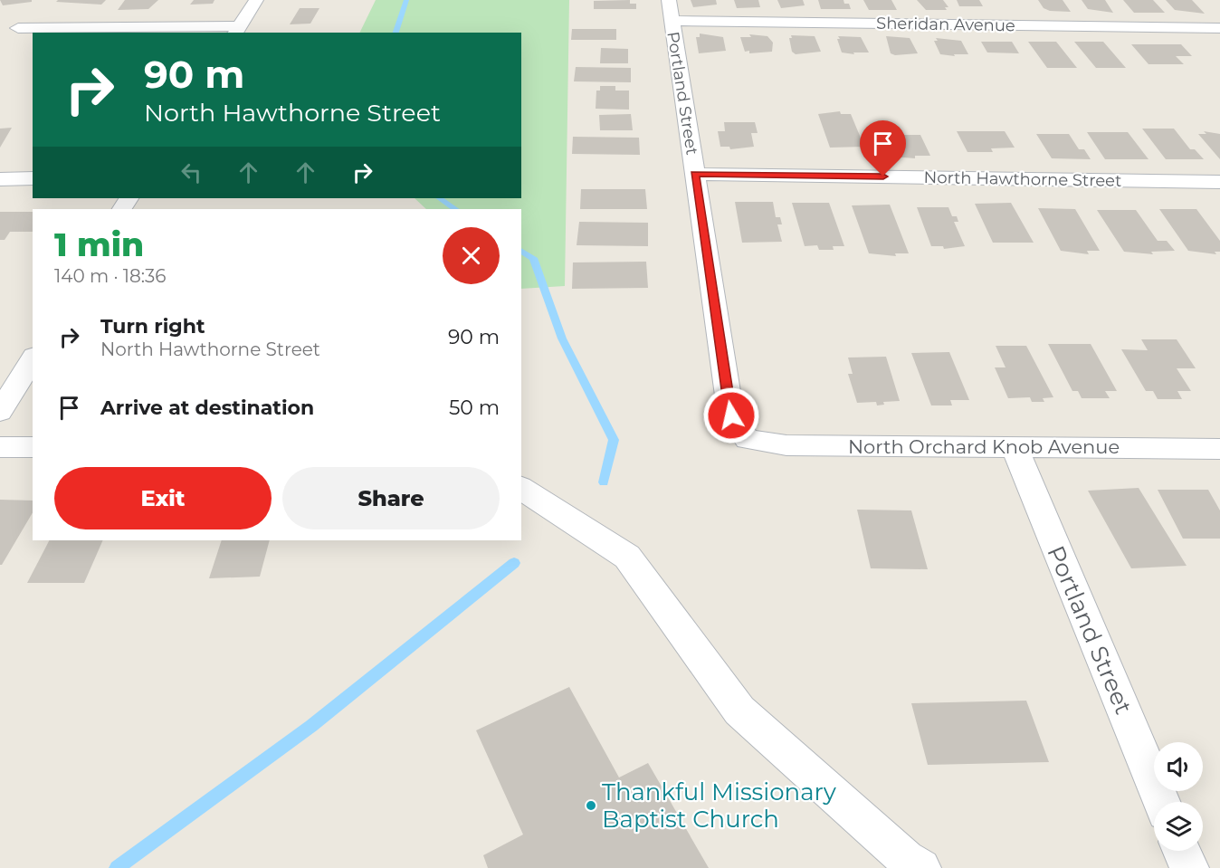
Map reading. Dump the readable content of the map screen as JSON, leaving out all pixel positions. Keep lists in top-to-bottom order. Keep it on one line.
{"streets":{"street":["Sheridan Avenue","Portland Street","North Hawthorne Street","North Orchard Knob Avenue"]},"crossings":[["Sheridan Avenue","Portland Street"],["Portland Street","North Hawthorne Street"],["Portland Street","North Orchard Knob Avenue"]],"places":["Thankful Missionary Baptist Church"],"page":{"turn":["90 m","North Hawthorne Street"],"heading":["1 min","140 m · 18:36"],"list":[{"name":"Turn right","note":"North Hawthorne Street","value":"90 m"},{"name":"Arrive at destination","value":"50 m"}],"buttons":["Exit","Share"]}}
